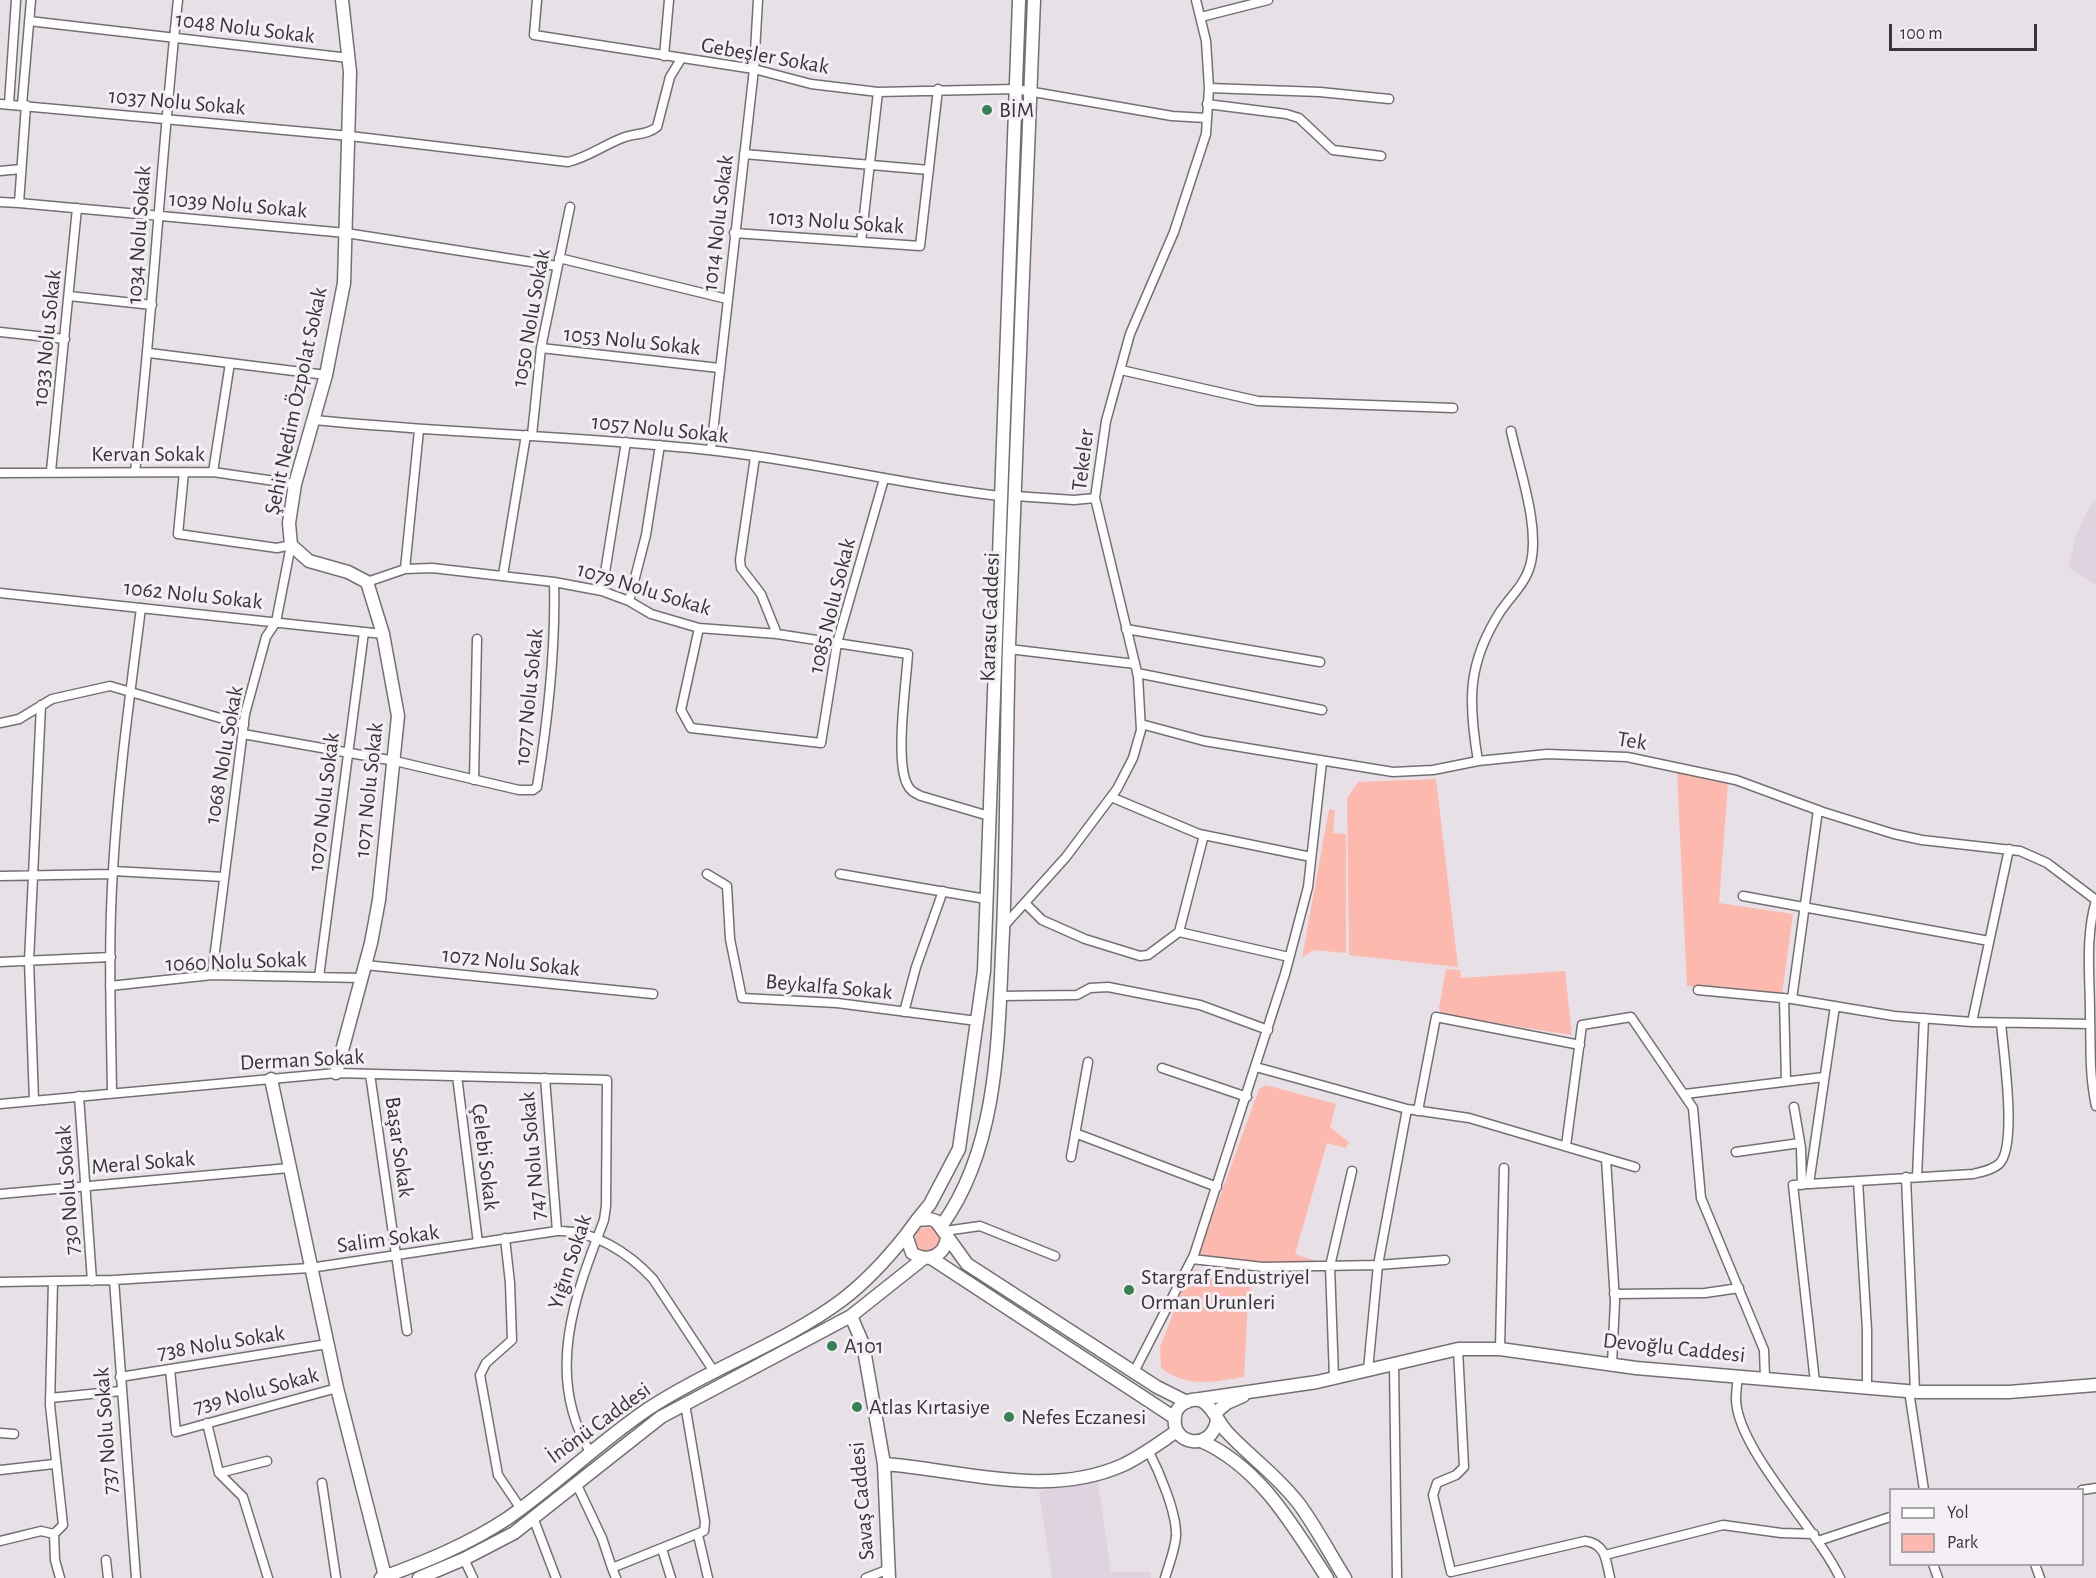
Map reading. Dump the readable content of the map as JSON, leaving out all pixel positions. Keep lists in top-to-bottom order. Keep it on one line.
{"streets":{"street":["1048 Nolu Sokak","Gebeşler Sokak","1037 Nolu Sokak","1039 Nolu Sokak","1013 Nolu Sokak","1014 Nolu Sokak","1034 Nolu Sokak","1050 Nolu Sokak","1033 Nolu Sokak","1053 Nolu Sokak","Şehit Nedim Özpolat Sokak","1057 Nolu Sokak","Kervan Sokak","Tekeler","1079 Nolu Sokak","1062 Nolu Sokak","1085 Nolu Sokak","Karasu Caddesi","1077 Nolu Sokak","Tek","1068 Nolu Sokak","1071 Nolu Sokak","1070 Nolu Sokak","1060 Nolu Sokak","1072 Nolu Sokak","Beykalfa Sokak","Derman Sokak","Başar Sokak","747 Nolu Sokak","Çelebi Sokak","Meral Sokak","730 Nolu Sokak","Salim Sokak","Yığın Sokak","738 Nolu Sokak","Devoğlu Caddesi","739 Nolu Sokak","İnönü Caddesi","737 Nolu Sokak","Savaş Caddesi"]},"crossings":[["1048 Nolu Sokak","1034 Nolu Sokak"],["1048 Nolu Sokak","Şehit Nedim Özpolat Sokak"],["Gebeşler Sokak","1037 Nolu Sokak"],["Gebeşler Sokak","1013 Nolu Sokak"],["Gebeşler Sokak","1014 Nolu Sokak"],["Gebeşler Sokak","Şehit Nedim Özpolat Sokak"],["Gebeşler Sokak","Tekeler"],["Gebeşler Sokak","Karasu Caddesi"],["1037 Nolu Sokak","1034 Nolu Sokak"],["1037 Nolu Sokak","Şehit Nedim Özpolat Sokak"],["1039 Nolu Sokak","1014 Nolu Sokak"],["1039 Nolu Sokak","1034 Nolu Sokak"],["1039 Nolu Sokak","1050 Nolu Sokak"],["1039 Nolu Sokak","1033 Nolu Sokak"],["1039 Nolu Sokak","Şehit Nedim Özpolat Sokak"],["1013 Nolu Sokak","1014 Nolu Sokak"],["1014 Nolu Sokak","1053 Nolu Sokak"],["1014 Nolu Sokak","1057 Nolu Sokak"],["1034 Nolu Sokak","Kervan Sokak"],["1050 Nolu Sokak","1053 Nolu Sokak"],["1050 Nolu Sokak","1057 Nolu Sokak"],["1050 Nolu Sokak","1079 Nolu Sokak"],["1033 Nolu Sokak","Kervan Sokak"],["Şehit Nedim Özpolat Sokak","1057 Nolu Sokak"],["Şehit Nedim Özpolat Sokak","Kervan Sokak"],["Şehit Nedim Özpolat Sokak","1068 Nolu Sokak"],["Şehit Nedim Özpolat Sokak","1071 Nolu Sokak"],["1057 Nolu Sokak","1085 Nolu Sokak"],["1057 Nolu Sokak","Karasu Caddesi"],["Tekeler","Karasu Caddesi"],["Tekeler","Tek"],["1079 Nolu Sokak","1085 Nolu Sokak"],["1079 Nolu Sokak","Karasu Caddesi"],["1079 Nolu Sokak","1077 Nolu Sokak"],["1062 Nolu Sokak","1068 Nolu Sokak"],["1062 Nolu Sokak","1071 Nolu Sokak"],["1062 Nolu Sokak","1070 Nolu Sokak"],["Karasu Caddesi","Beykalfa Sokak"],["Karasu Caddesi","İnönü Caddesi"],["1068 Nolu Sokak","1060 Nolu Sokak"],["1071 Nolu Sokak","1060 Nolu Sokak"],["1071 Nolu Sokak","1072 Nolu Sokak"],["1071 Nolu Sokak","Derman Sokak"],["1070 Nolu Sokak","1060 Nolu Sokak"],["Derman Sokak","Başar Sokak"],["Derman Sokak","747 Nolu Sokak"],["Derman Sokak","Çelebi Sokak"],["Derman Sokak","730 Nolu Sokak"],["Derman Sokak","Yığın Sokak"],["Başar Sokak","Salim Sokak"],["747 Nolu Sokak","Salim Sokak"],["Çelebi Sokak","Salim Sokak"],["Meral Sokak","730 Nolu Sokak"],["730 Nolu Sokak","Salim Sokak"],["Salim Sokak","Yığın Sokak"],["Salim Sokak","İnönü Caddesi"],["Salim Sokak","737 Nolu Sokak"],["Yığın Sokak","İnönü Caddesi"],["738 Nolu Sokak","739 Nolu Sokak"],["738 Nolu Sokak","737 Nolu Sokak"],["İnönü Caddesi","Savaş Caddesi"]],"places":["BİM","Stargraf Endustriyel Orman Urunleri","A101","Atlas Kırtasiye","Nefes Eczanesi"],"legend":["Yol","Park"],"scale_bar":"100 m"}
